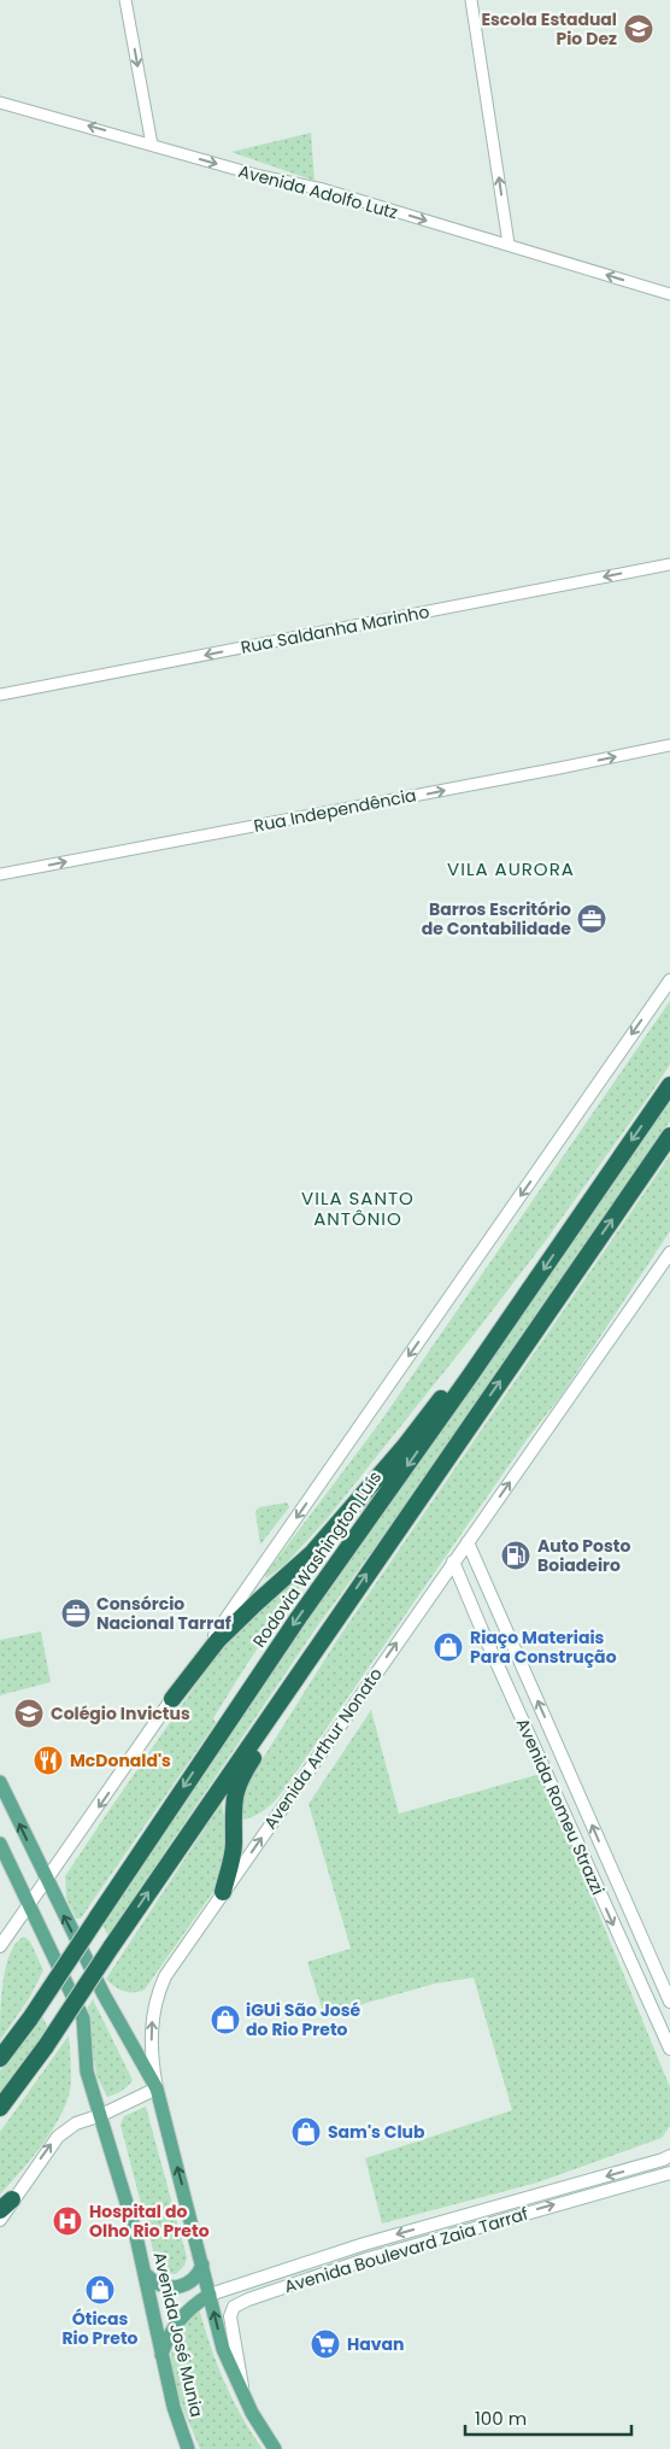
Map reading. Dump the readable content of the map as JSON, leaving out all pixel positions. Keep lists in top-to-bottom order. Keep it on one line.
{"streets":{"highway":["Rodovia Washington Luís"],"main road":["Avenida Arthur Nonato","Avenida Romeu Strazzi","Avenida Boulevard Zaia Tarraf","Avenida José Munia"],"street":["Avenida Adolfo Lutz","Rua Saldanha Marinho","Rua Independência"]},"crossings":[["Avenida Arthur Nonato","Avenida Romeu Strazzi"]],"one_way":["Rua Saldanha Marinho","Rua Independência","Avenida Arthur Nonato"],"districts":["VILA AURORA","VILA SANTO ANTÔNIO"],"places":{"school or university":["Escola Estadual Pio Dez","Colégio Invictus"],"office":["Barros Escritório de Contabilidade","Consórcio Nacional Tarraf"],"fuel station":["Auto Posto Boiadeiro"],"shop":["Riaço Materiais Para Construção","iGUi São José do Rio Preto","Sam's Club","Óticas Rio Preto"],"restaurant":["McDonald's"],"hospital":["Hospital do Olho Rio Preto"],"supermarket":["Havan"]},"scale_bar":"100 m"}
